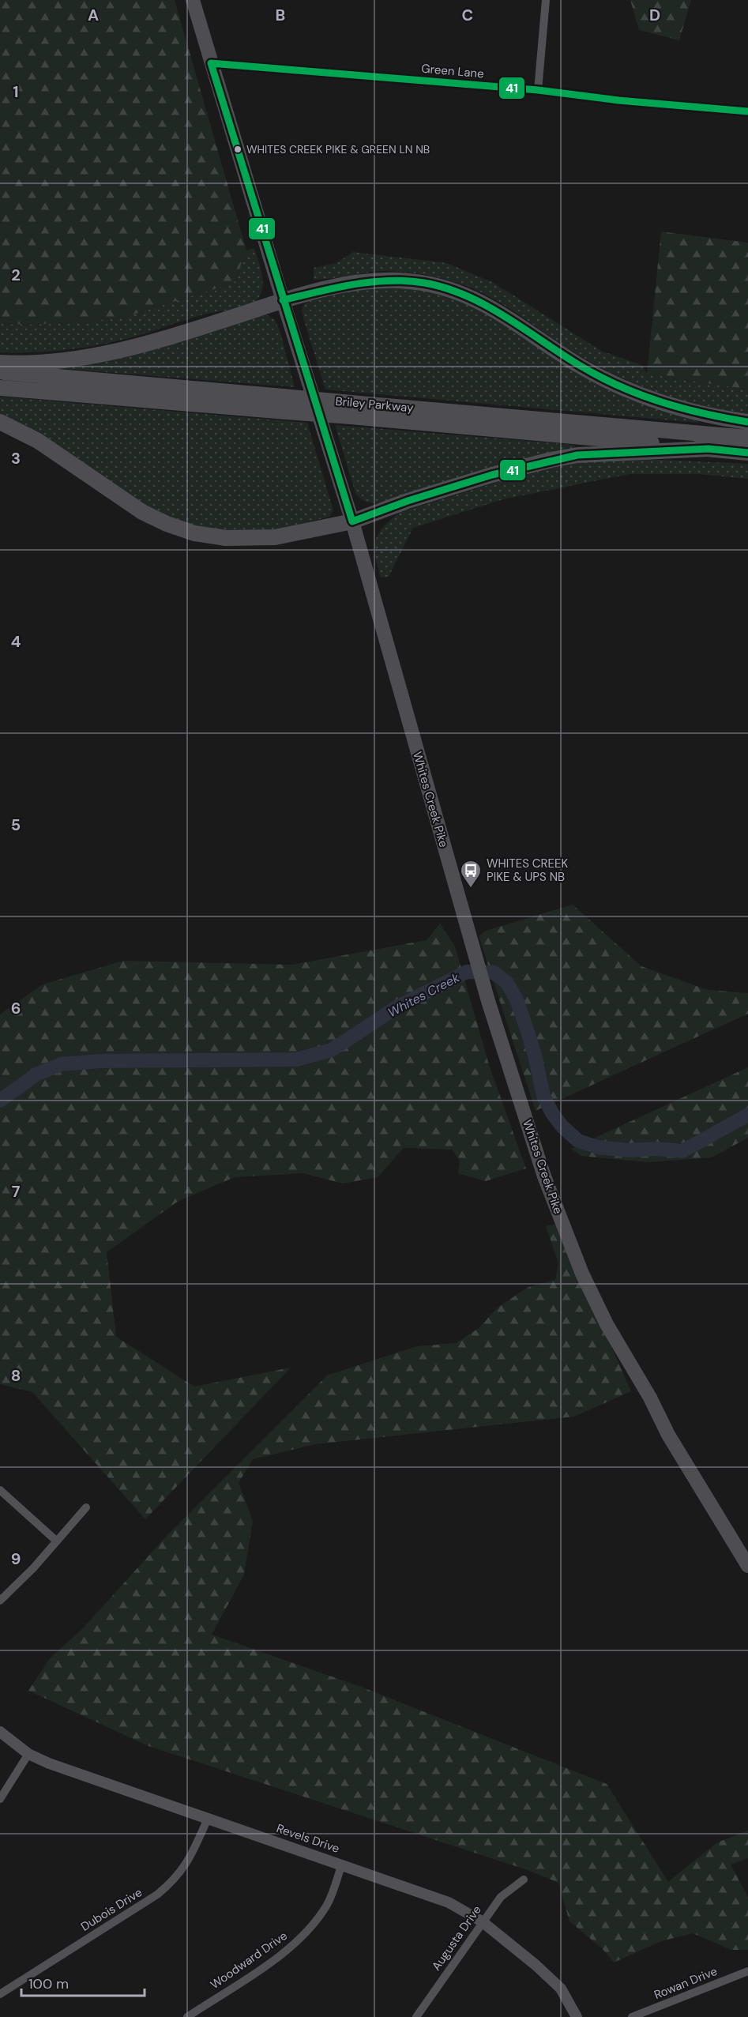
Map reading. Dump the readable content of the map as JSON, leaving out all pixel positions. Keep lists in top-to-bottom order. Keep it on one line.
{"streets":{"highway":["Briley Parkway"],"main road":["Whites Creek Pike"],"street":["Green Lane","Revels Drive","Dubois Drive","Augusta Drive","Woodward Drive","Rowan Drive"]},"crossings":[["Green Lane","Whites Creek Pike"],["Revels Drive","Dubois Drive"],["Revels Drive","Augusta Drive"],["Revels Drive","Woodward Drive"]],"water":["Whites Creek"],"places":{"other":["WHITES CREEK PIKE & GREEN LN NB"],"bus stop":["WHITES CREEK PIKE & UPS NB"]},"lines":["transit line 41"],"scale_bar":"100 m","grid":{"columns":["A","B","C","D"],"rows":["1","2","3","4","5","6","7","8","9"]}}
